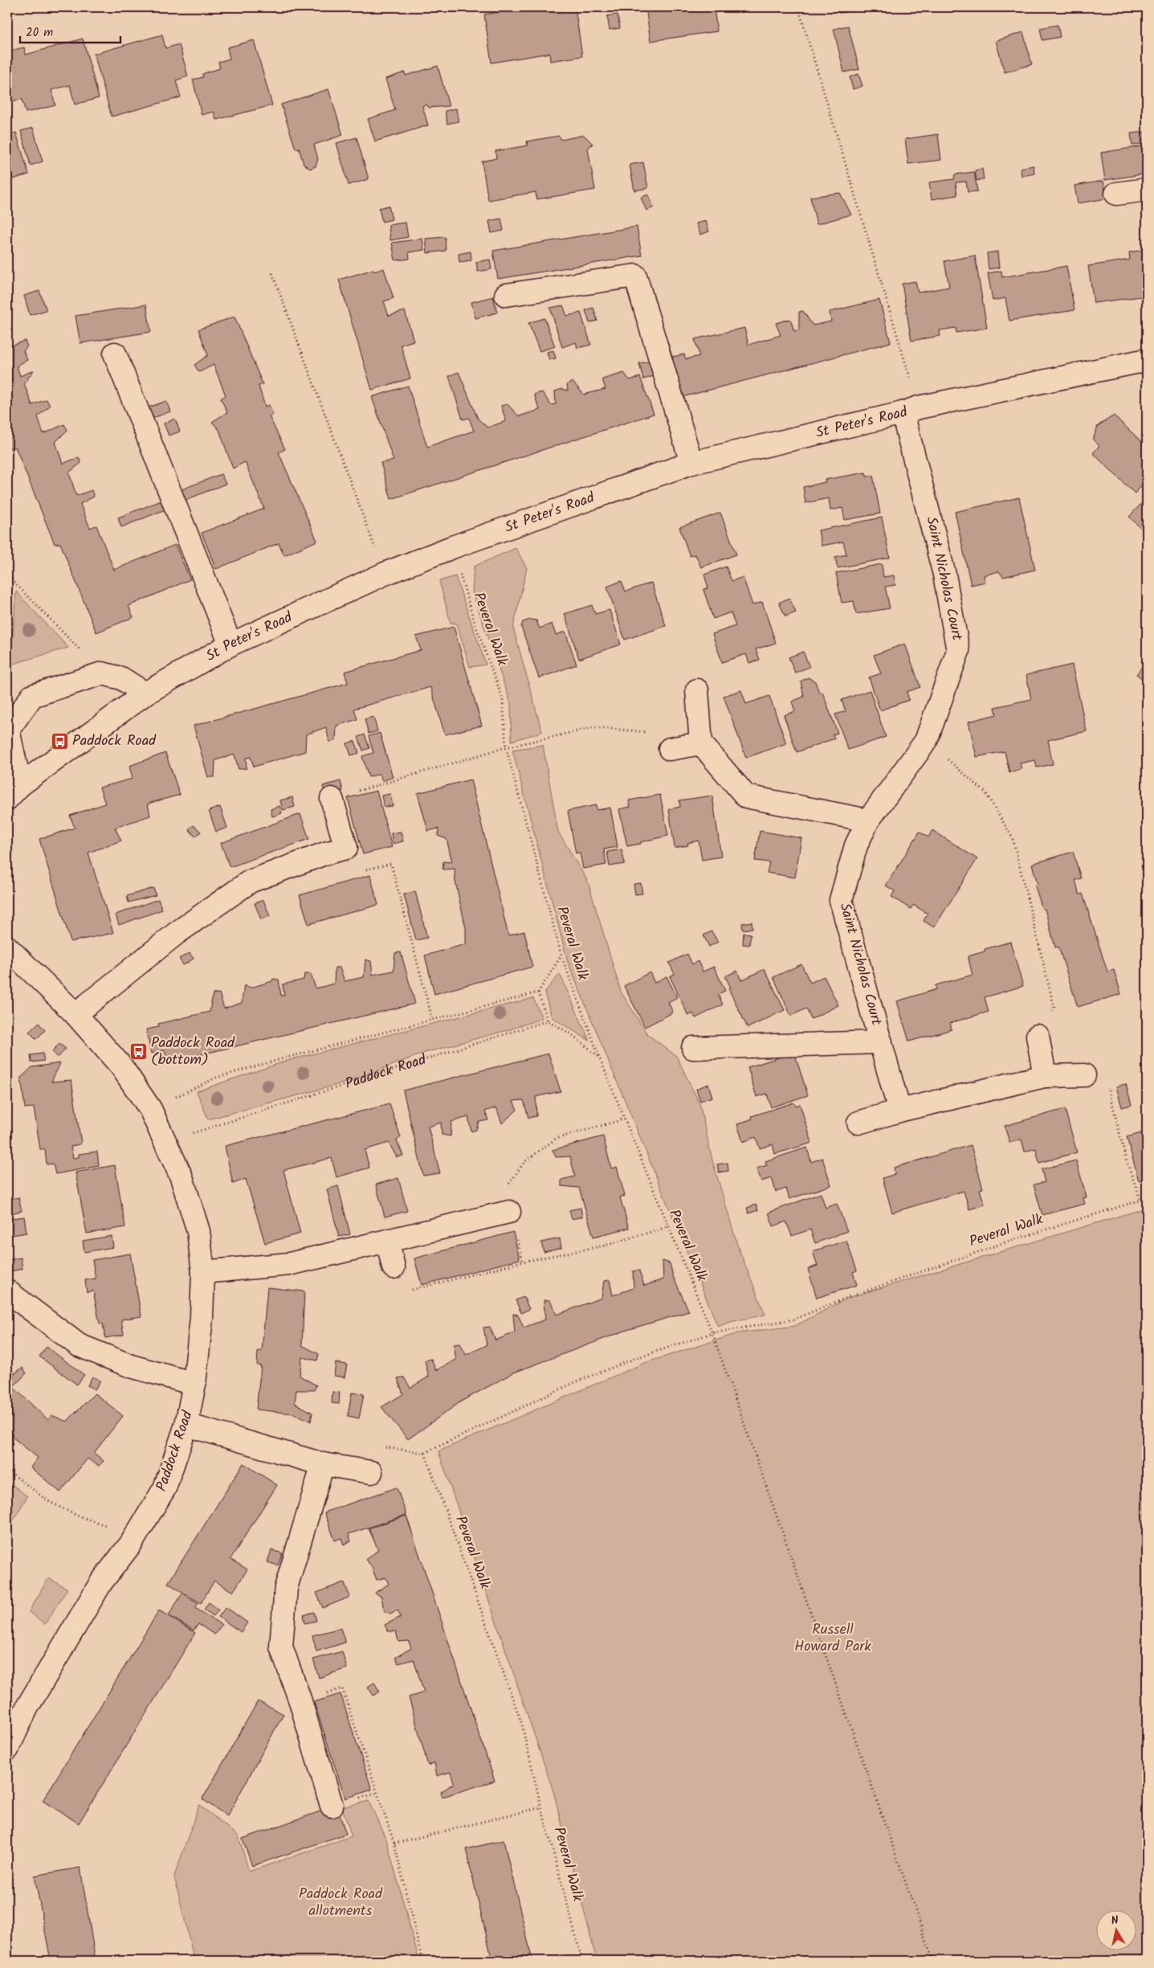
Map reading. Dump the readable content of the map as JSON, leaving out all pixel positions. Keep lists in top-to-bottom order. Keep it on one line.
{"streets":{"street":["St Peter's Road","Saint Nicholas Court","Paddock Road"],"path":["Peveral Walk"]},"crossings":[["St Peter's Road","Saint Nicholas Court"],["St Peter's Road","Peveral Walk"]],"parks":["Russell Howard Park","Paddock Road allotments"],"places":{"bus stop":["Paddock Road","Paddock Road (bottom)"]},"scale_bar":"20 m","north":"top"}
